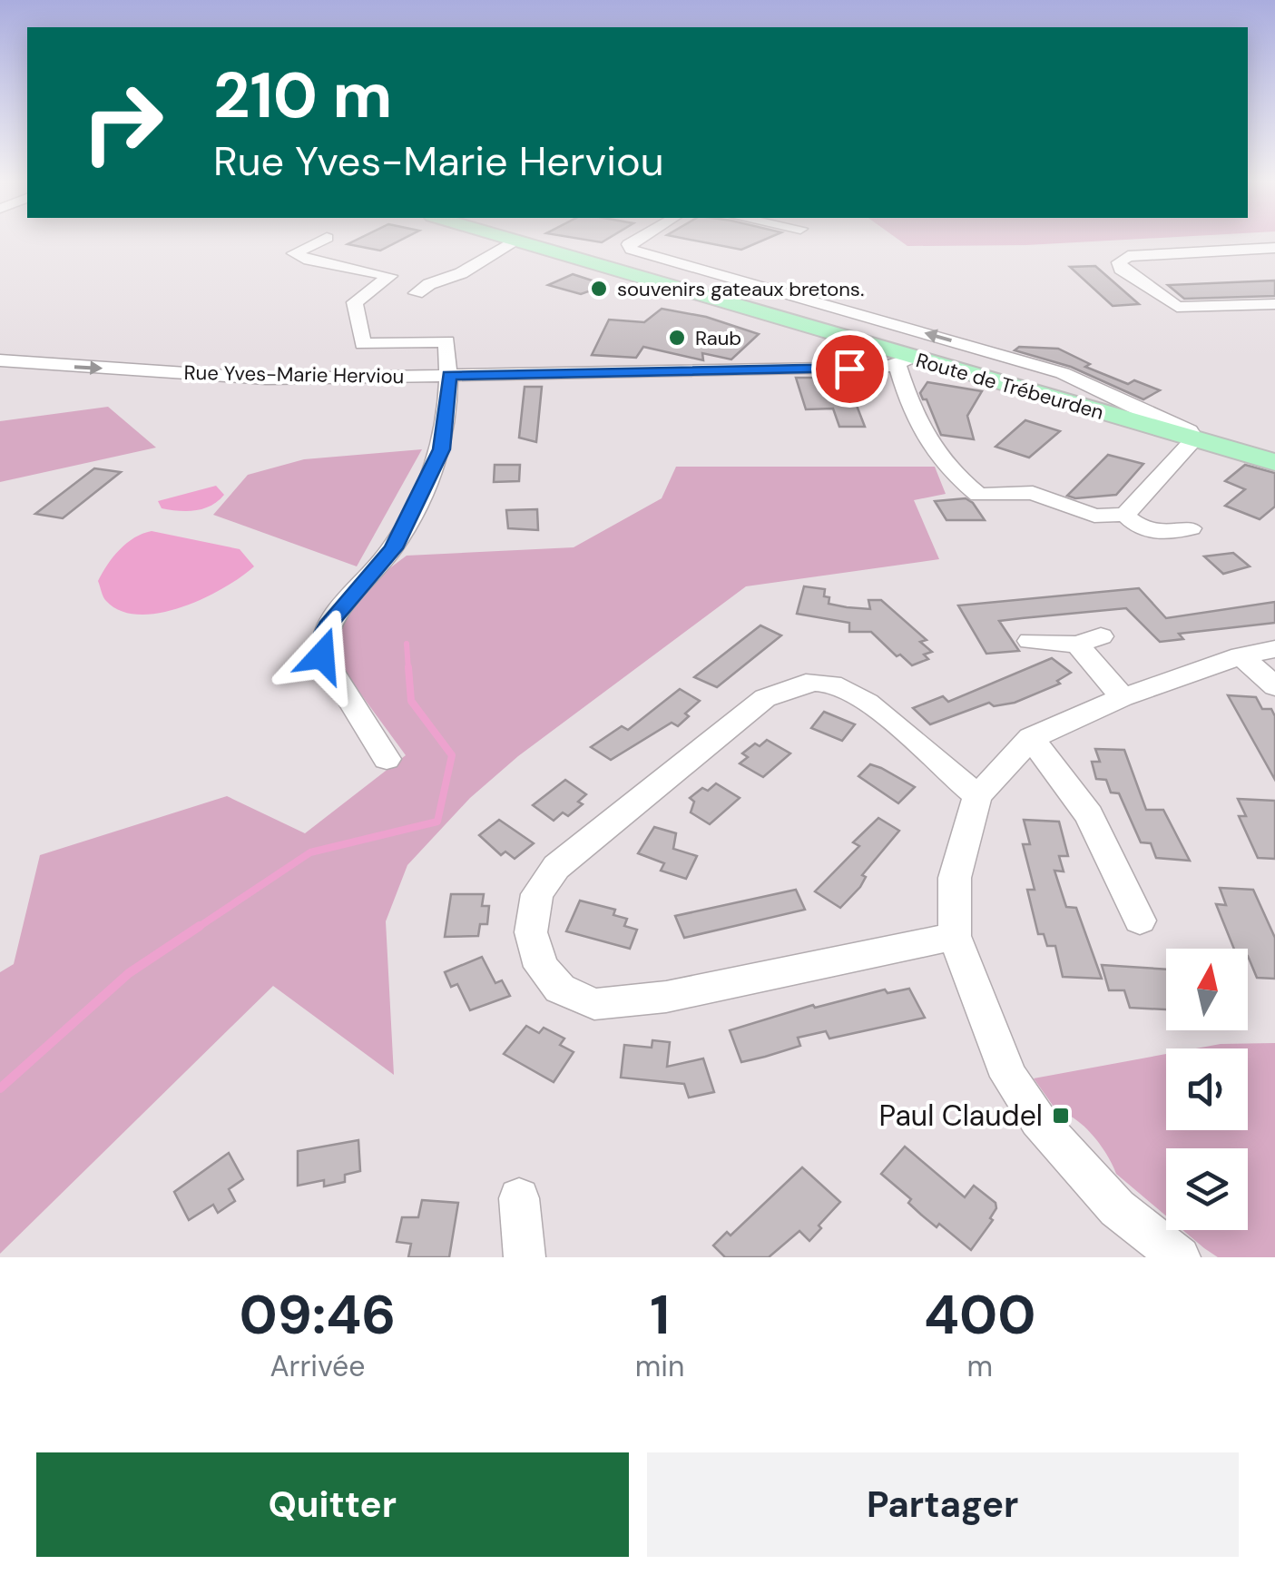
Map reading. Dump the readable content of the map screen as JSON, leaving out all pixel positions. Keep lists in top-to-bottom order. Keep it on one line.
{"streets":{"main road":["Route de Trébeurden"],"street":["Rue Yves-Marie Herviou"]},"crossings":[["Rue Yves-Marie Herviou","Route de Trébeurden"]],"one_way":["Rue Yves-Marie Herviou"],"places":{"other":["souvenirs gateaux bretons.","Raub"],"transit":["Paul Claudel"]},"north":"top","page":{"turn":["210 m","Rue Yves-Marie Herviou"],"eta":["09:46","Arrivée","1","min","400","m"],"buttons":["Quitter","Partager"]}}
